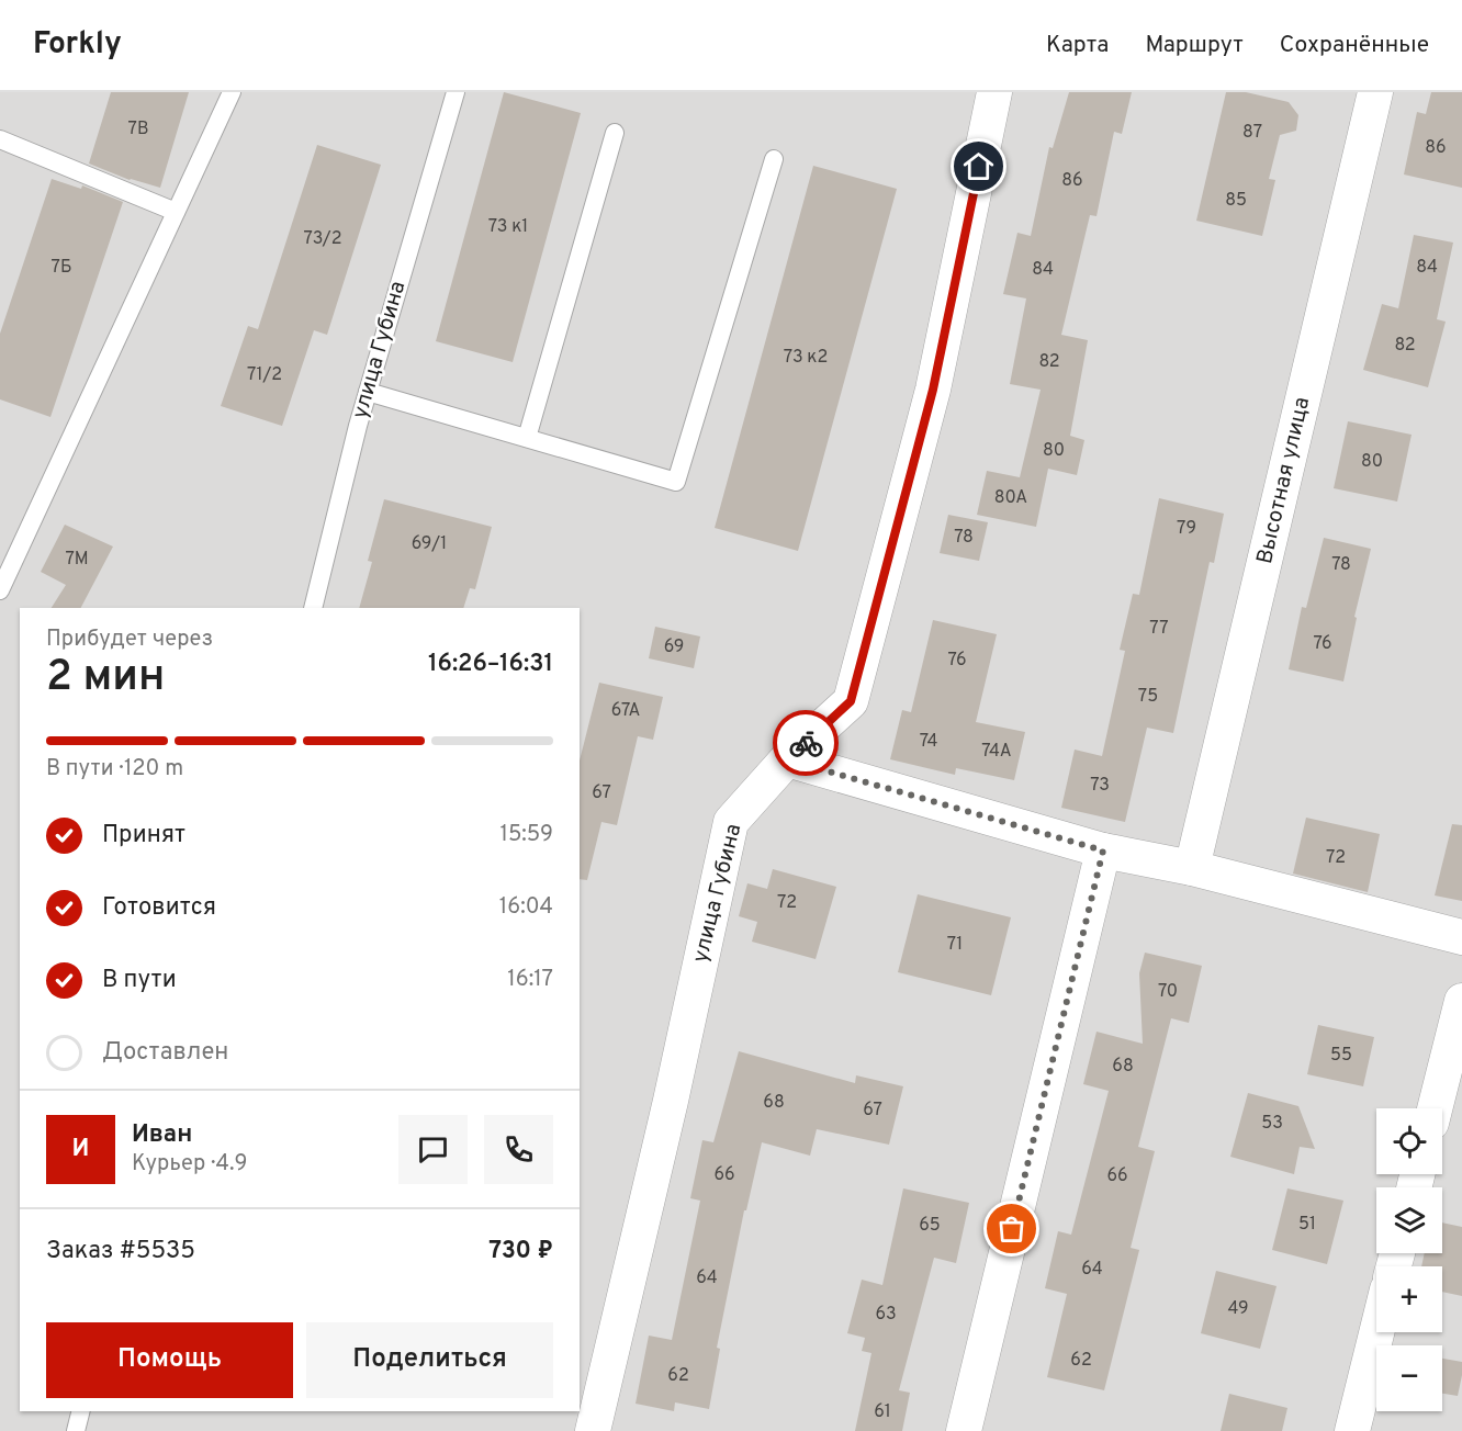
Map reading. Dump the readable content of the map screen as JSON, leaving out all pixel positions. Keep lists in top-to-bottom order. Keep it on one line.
{"streets":{"street":["улица Губина","Высотная улица"]},"house_numbers":["7В","87","86","86","85","73 к1","73/2","7Б","84","84","82","73 к2","82","71/2","80","80","80А","79","78","69/1","7М","78","77","76","69","76","75","67А","74","74А","73","67","72","72","71","70","55","68","68","67","53","66","66","51","65","64","64","49","63","62","62","61"],"page":{"header":"Forkly","nav":["Карта","Маршрут","Сохранённые"],"heading":["2 мин","Прибудет через","16:26–16:31"],"panel":["Иван","Курьер · 4.9","Заказ #5535","730 ₽"],"bar":"В пути · 120 m","list":[["Принят","15:59"],["Готовится","16:04"],["В пути","16:17"],"Доставлен"],"map_buttons":["+","−"],"round":"И","buttons":["Помощь","Поделиться"]}}
